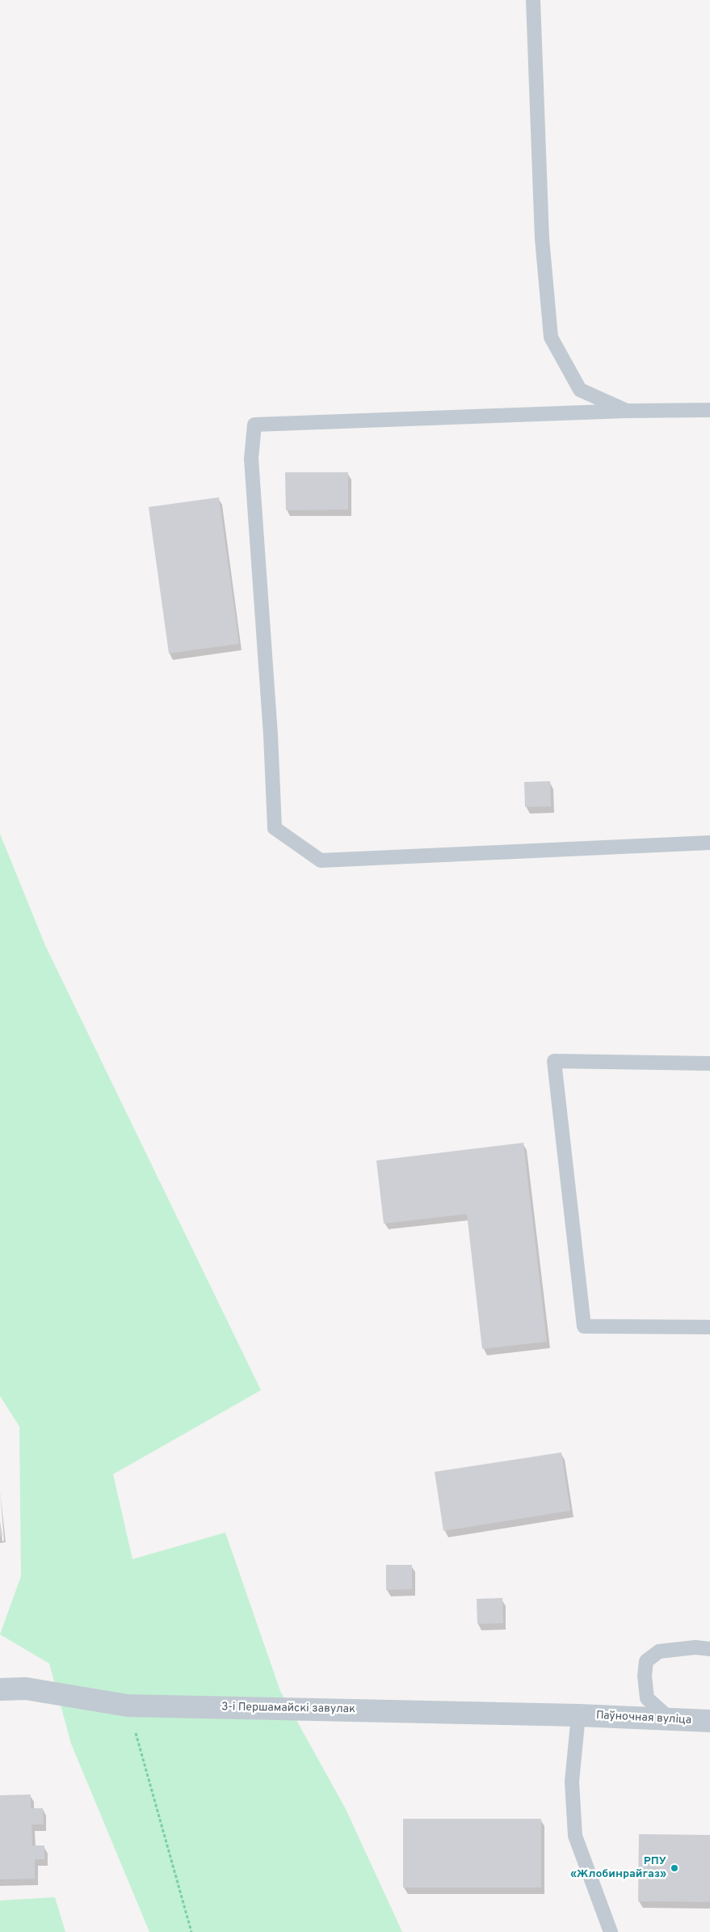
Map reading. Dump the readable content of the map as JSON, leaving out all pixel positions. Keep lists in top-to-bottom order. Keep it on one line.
{"streets":{"street":["3-і Першамайскі завулак","Паўночная вуліца"]},"crossings":[["3-і Першамайскі завулак","Паўночная вуліца"]],"places":["РПУ «Жлобинрайгаз»"]}
